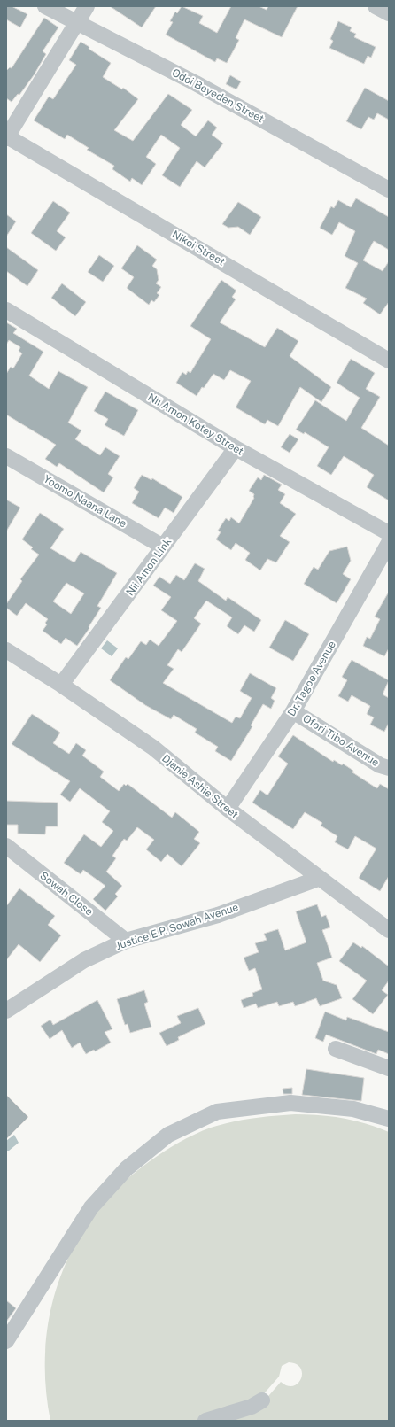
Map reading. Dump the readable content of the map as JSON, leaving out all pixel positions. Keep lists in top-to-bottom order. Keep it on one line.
{"streets":{"street":["Odoi Beyeden Street","Nikoi Street","Nii Amon Kotey Street","Yoomo Naana Lane","Nii Amon Link","Dr. Tagoe Avenue","Ofori Tibo Avenue","Djanie Ashie Street","Sowah Close","Justice E.P. Sowah Avenue"]},"crossings":[["Nii Amon Kotey Street","Nii Amon Link"],["Yoomo Naana Lane","Nii Amon Link"],["Nii Amon Link","Djanie Ashie Street"],["Dr. Tagoe Avenue","Ofori Tibo Avenue"],["Dr. Tagoe Avenue","Djanie Ashie Street"],["Djanie Ashie Street","Justice E.P. Sowah Avenue"],["Sowah Close","Justice E.P. Sowah Avenue"]]}
